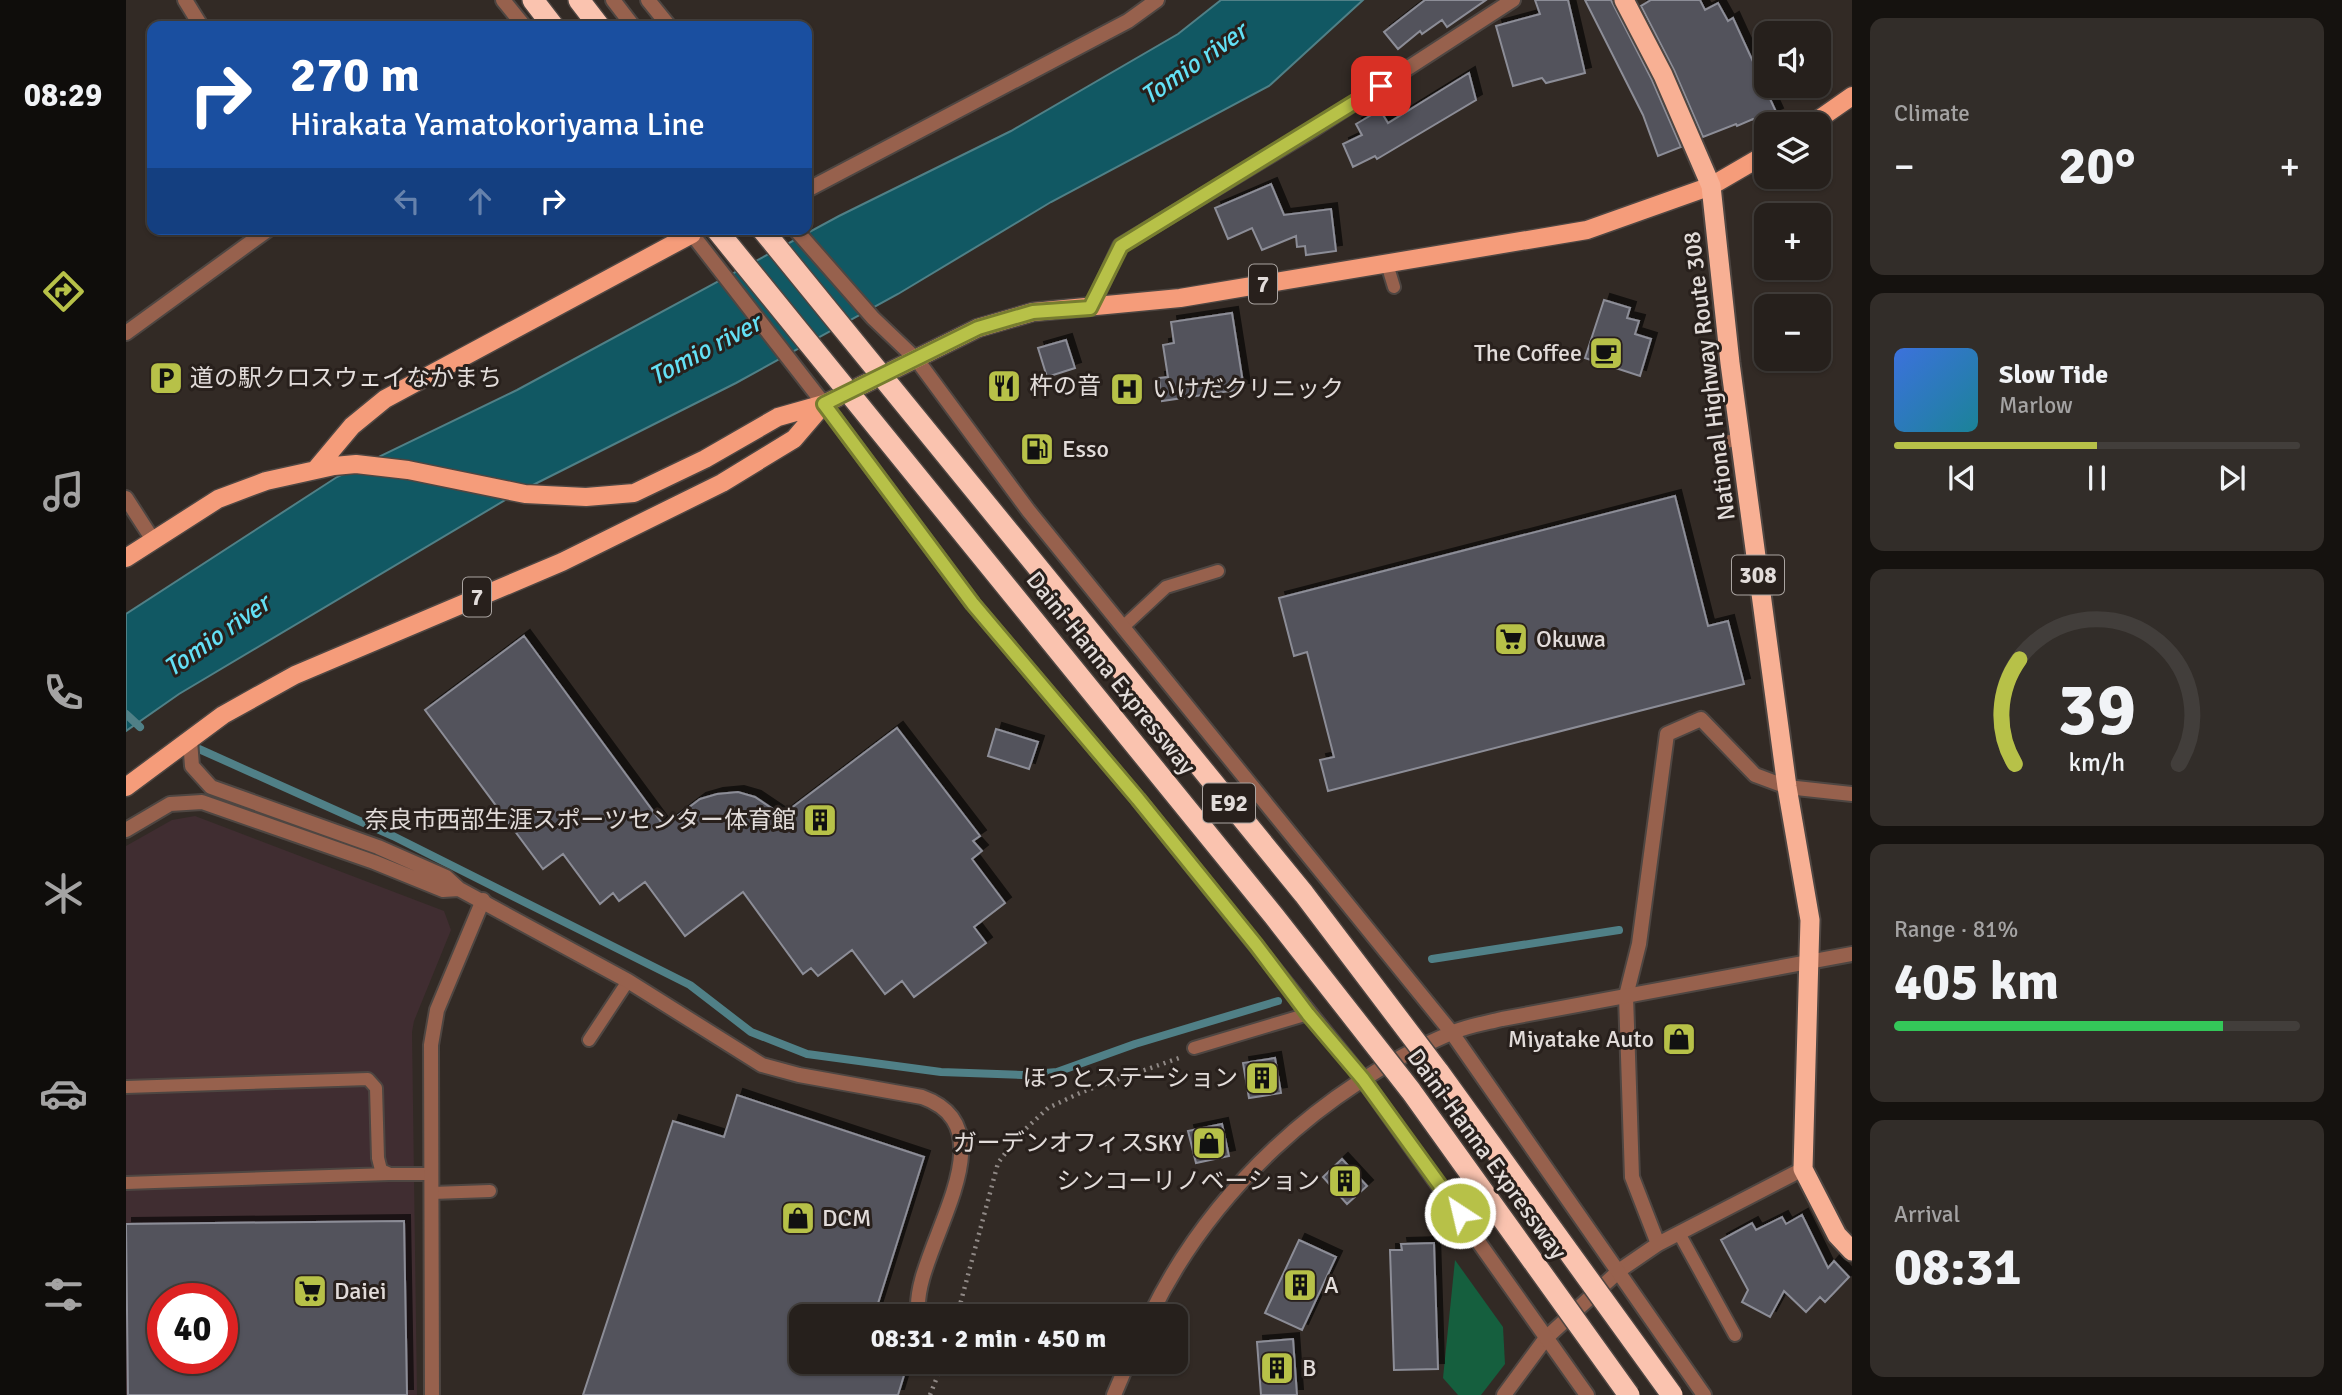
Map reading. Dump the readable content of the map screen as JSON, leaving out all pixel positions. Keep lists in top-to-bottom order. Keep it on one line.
{"streets":{"highway":["National Highway Route 308","308","Daini-Hanna Expressway","E92"],"main road":["7"]},"crossings":[["7","National Highway Route 308"]],"water":["Tomio river"],"places":{"cafe":["The Coffee"],"parking":["道の駅クロスウェイなかまち"],"restaurant":["杵の音"],"hospital":["いけだクリニック"],"fuel station":["Esso"],"supermarket":["Okuwa","Daiei"],"building":["奈良市西部生涯スポーツセンター体育館","ほっとステーション","シンコーリノベーション","A","B"],"shop":["Miyatake Auto","ガーデンオフィスSKY","DCM"]},"page":{"tabs":"08:29","tile":["Climate",["Range · 81%","405 km"],["Arrival","08:31"]],"map_buttons":["+","−"],"turn":["270 m","Hirakata Yamatokoriyama Line"],"heat":["−","20°","+"],"song":["Slow Tide","Marlow"],"limit":"40","trip":"08:31 · 2 min · 450 m","gauge":["39","km/h"]}}
